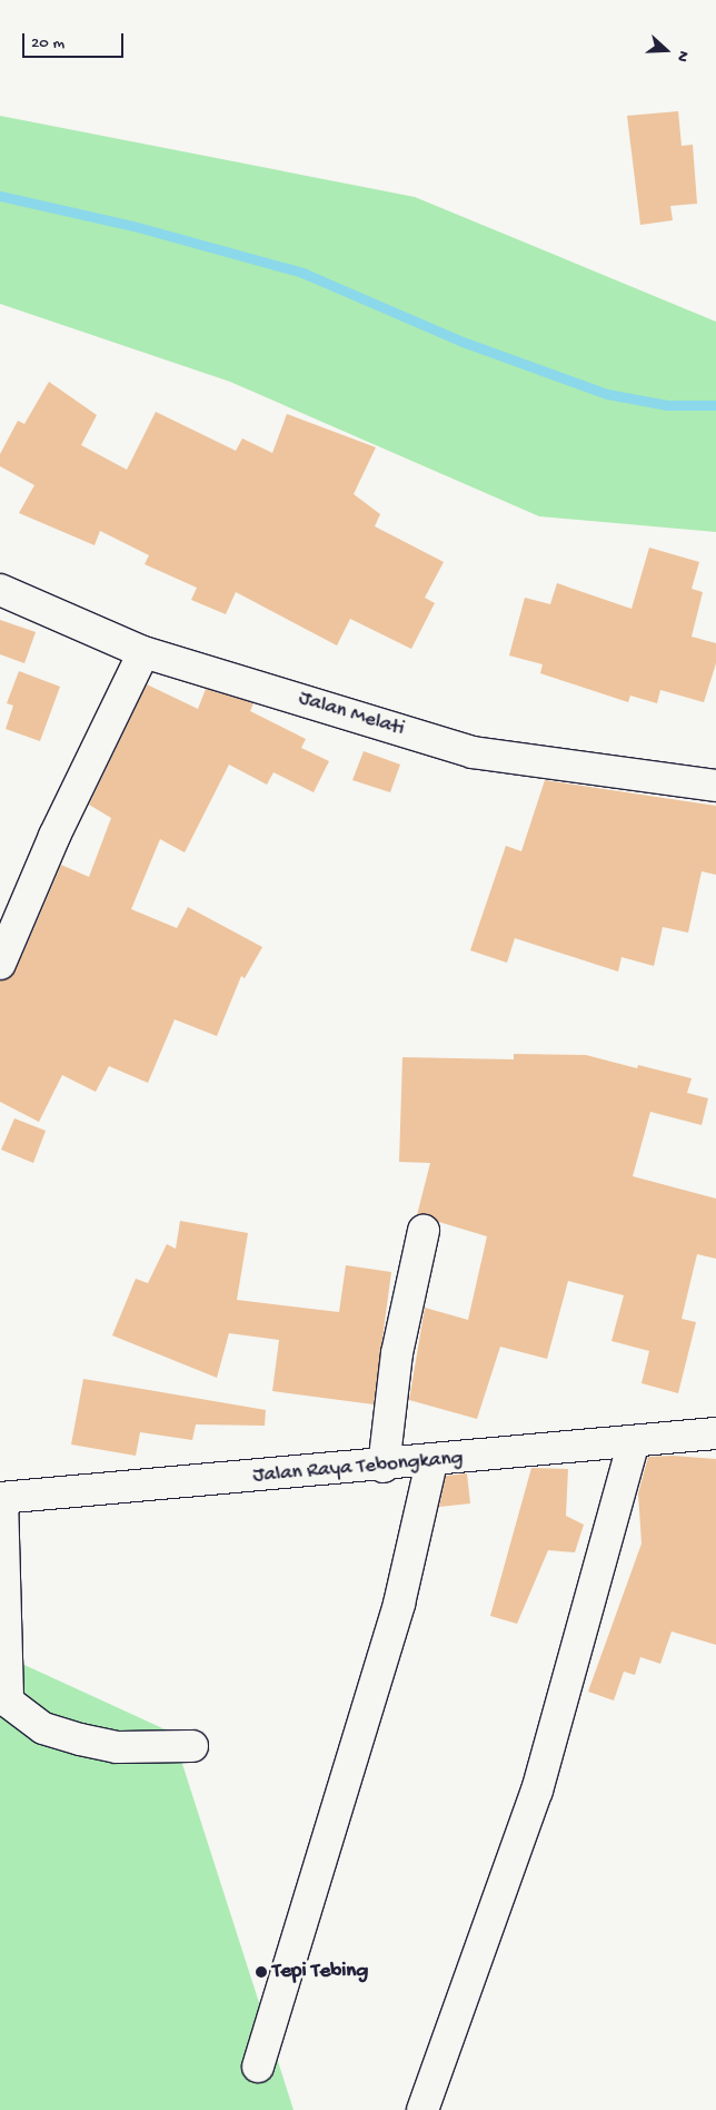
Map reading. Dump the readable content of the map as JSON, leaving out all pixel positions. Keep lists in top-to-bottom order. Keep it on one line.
{"streets":{"street":["Jalan Melati","Jalan Raya Tebongkang"]},"places":["Tepi Tebing"],"scale_bar":"20 m","north":"right"}
